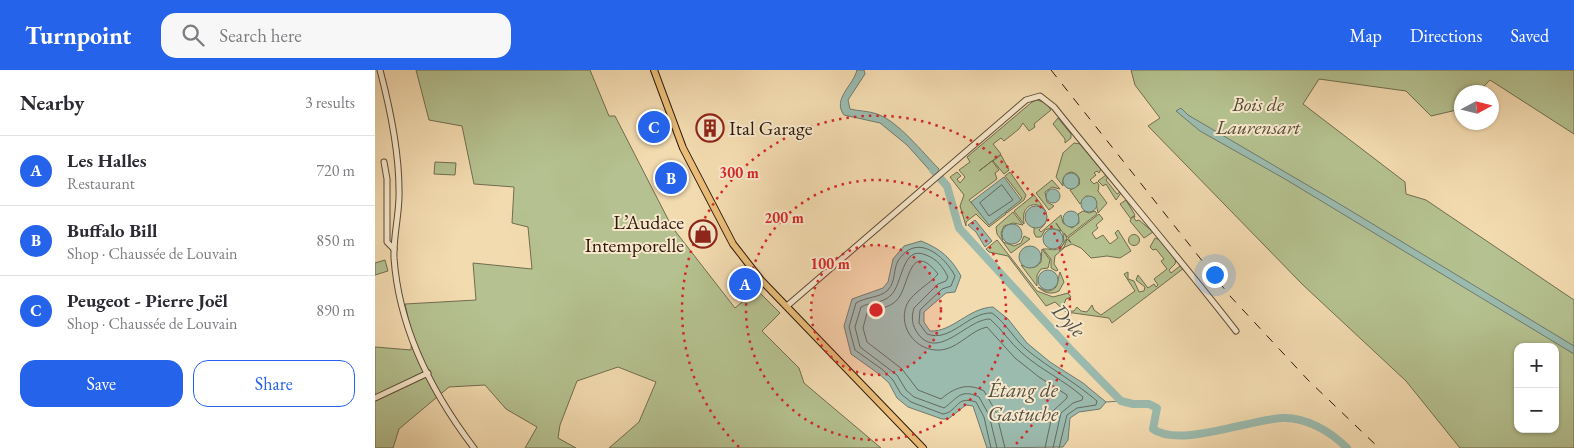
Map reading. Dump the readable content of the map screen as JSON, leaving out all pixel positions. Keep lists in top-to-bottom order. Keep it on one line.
{"water":["Dyle","Étang de Gastuche"],"parks":["Bois de Laurensart"],"places":{"building":["Ital Garage"],"shop":["L’Audace Intemporelle"]},"north":"right","page":{"header":"Turnpoint","search":"Search here","nav":["Map","Directions","Saved"],"heading":["Nearby","3 results"],"pins":["C","B","A"],"list":[{"mark":"A","name":"Les Halles","note":"Restaurant","value":"720 m"},{"mark":"B","name":"Buffalo Bill","note":"Shop · Chaussée de Louvain","value":"850 m"},{"mark":"C","name":"Peugeot - Pierre Joël","note":"Shop · Chaussée de Louvain","value":"890 m"}],"map_buttons":["+","−"],"buttons":["Save","Share"]},"rings":["300 m","200 m","100 m"]}
